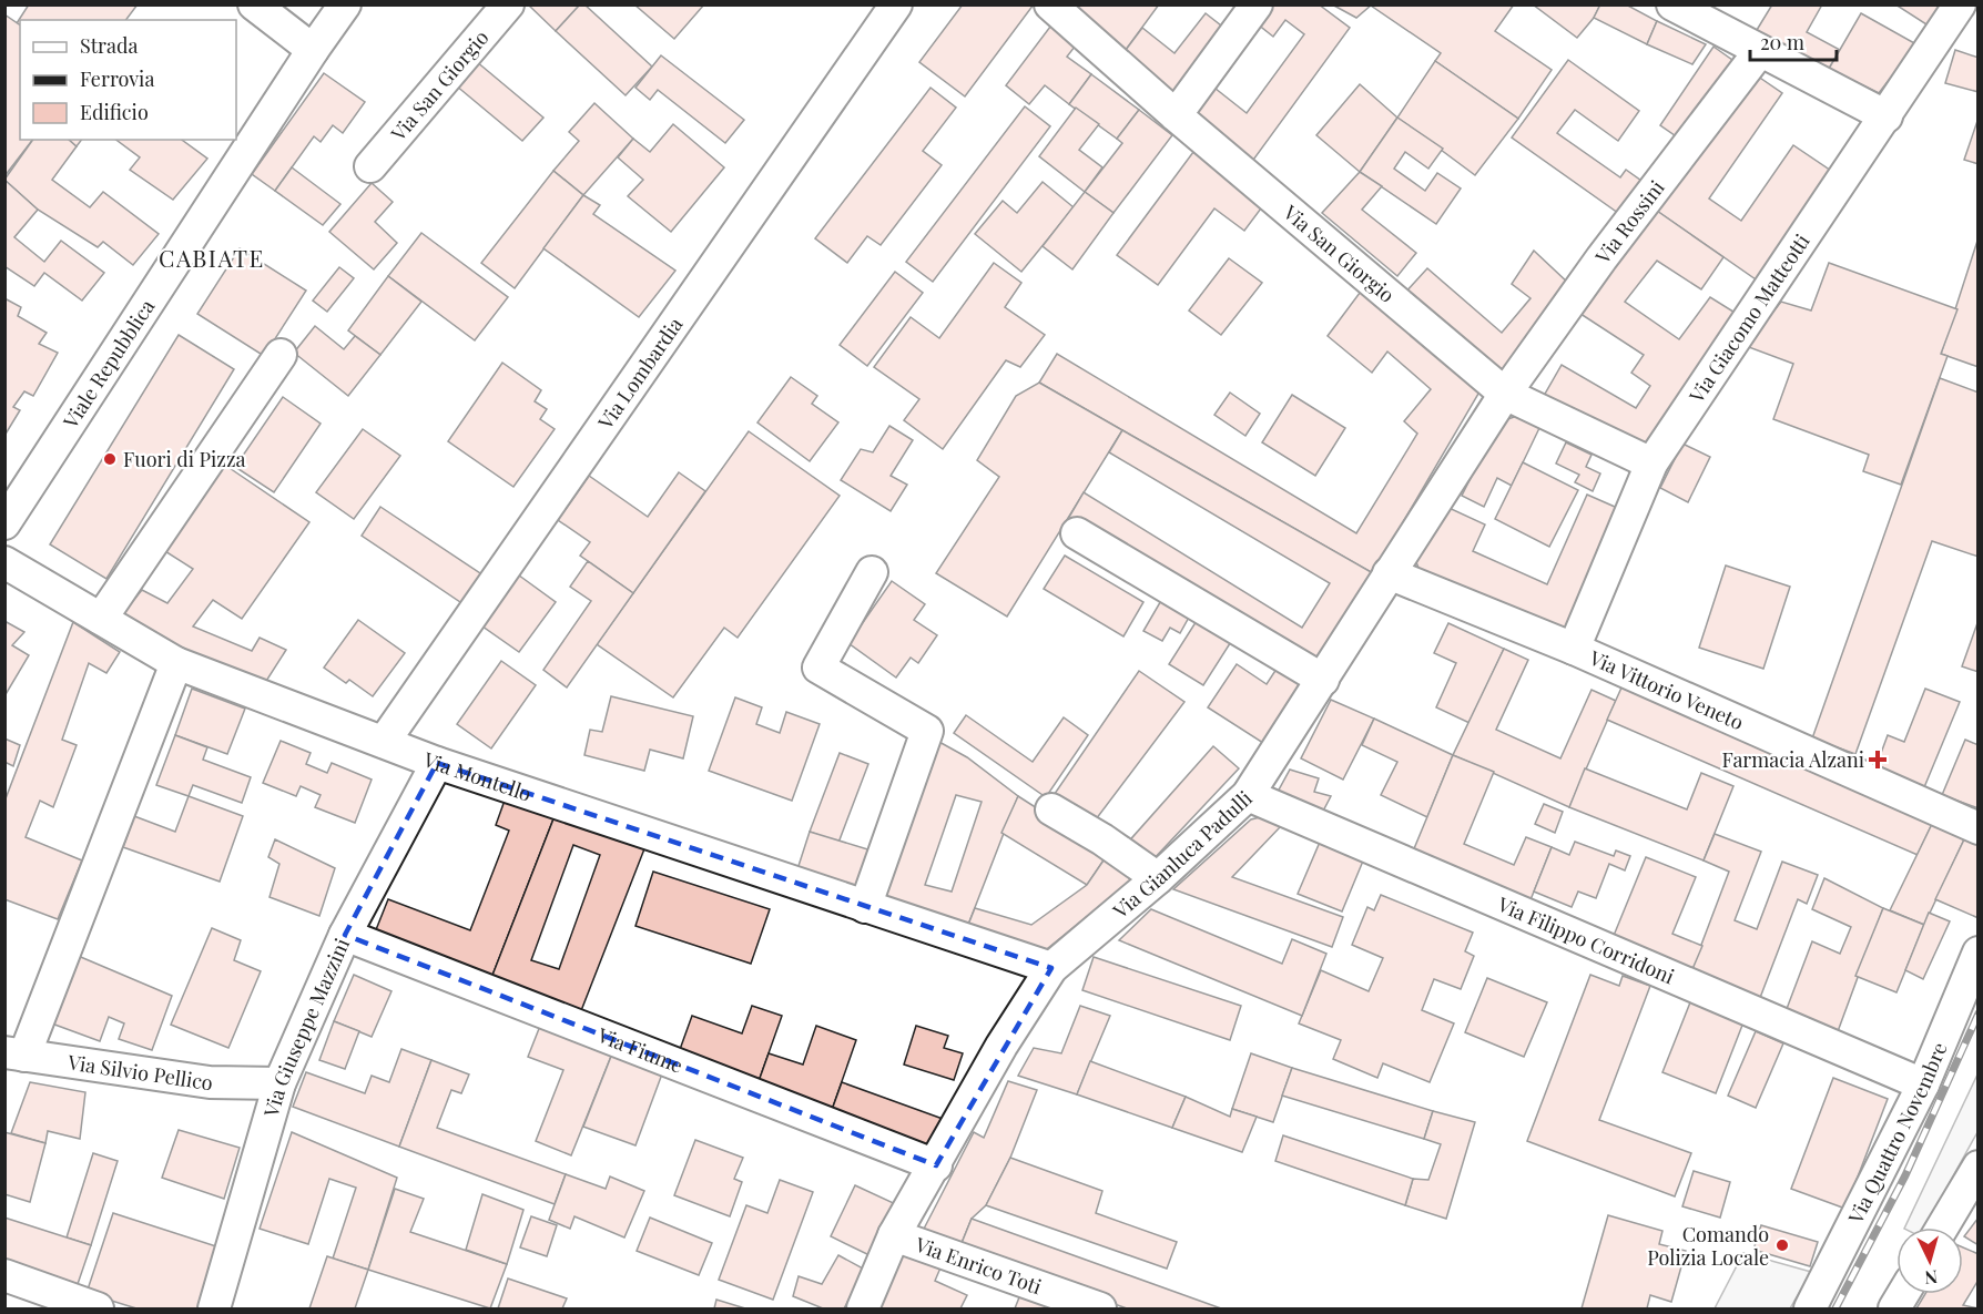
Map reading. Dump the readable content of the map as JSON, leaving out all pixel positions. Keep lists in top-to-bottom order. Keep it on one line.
{"streets":{"street":["Via San Giorgio","Via Rossini","Via Giacomo Matteotti","Viale Repubblica","Via Lombardia","Via Vittorio Veneto","Via Montello","Via Gianluca Padulli","Via Filippo Corridoni","Via Giuseppe Mazzini","Via Fiume","Via Silvio Pellico","Via Quattro Novembre","Via Enrico Toti"]},"crossings":[["Via San Giorgio","Via Rossini"],["Via San Giorgio","Via Giacomo Matteotti"],["Via San Giorgio","Via Gianluca Padulli"],["Via Rossini","Via Gianluca Padulli"],["Via Giacomo Matteotti","Via Vittorio Veneto"],["Via Lombardia","Via Montello"],["Via Vittorio Veneto","Via Gianluca Padulli"],["Via Montello","Via Gianluca Padulli"],["Via Montello","Via Giuseppe Mazzini"],["Via Gianluca Padulli","Via Filippo Corridoni"],["Via Gianluca Padulli","Via Fiume"],["Via Gianluca Padulli","Via Enrico Toti"],["Via Filippo Corridoni","Via Quattro Novembre"],["Via Giuseppe Mazzini","Via Fiume"],["Via Giuseppe Mazzini","Via Silvio Pellico"]],"districts":["CABIATE"],"places":{"other":["Fuori di Pizza","Comando Polizia Locale"],"health":["Farmacia Alzani"]},"legend":["Strada","Ferrovia","Edificio"],"scale_bar":"20 m","north":"bottom"}
